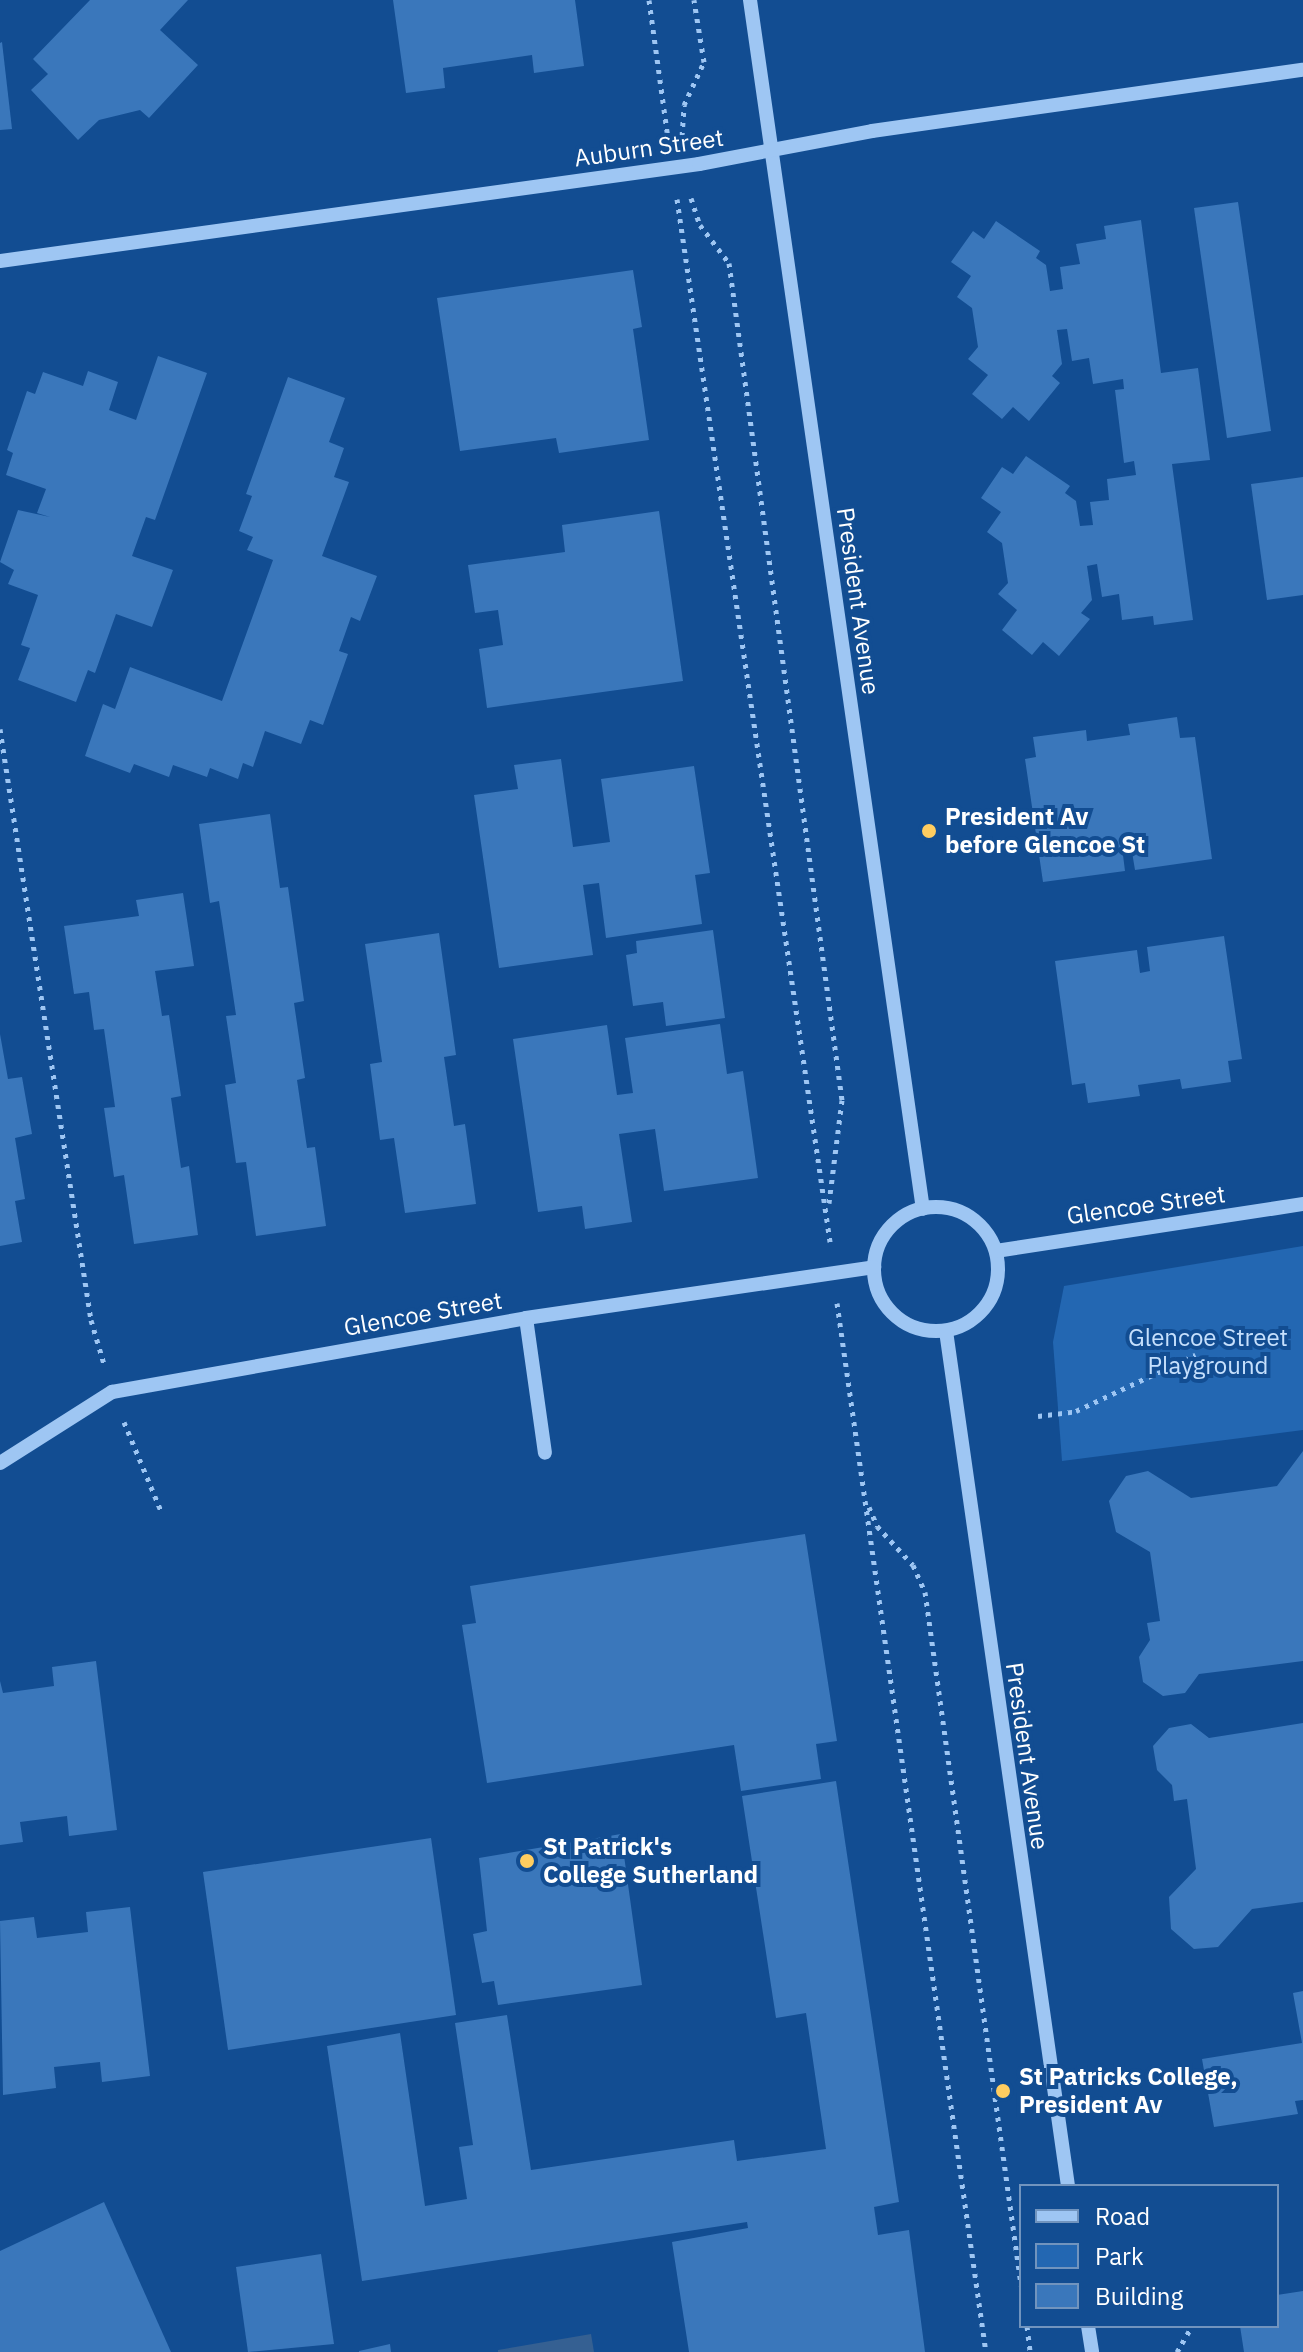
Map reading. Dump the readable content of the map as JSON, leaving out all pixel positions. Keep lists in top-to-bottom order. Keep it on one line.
{"streets":{"street":["Auburn Street","President Avenue","Glencoe Street"]},"crossings":[["Auburn Street","President Avenue"],["President Avenue","Glencoe Street"]],"parks":["Glencoe Street Playground"],"places":["President Av before Glencoe St","St Patrick's College Sutherland","St Patricks College, President Av"],"legend":["Road","Park","Building"]}
